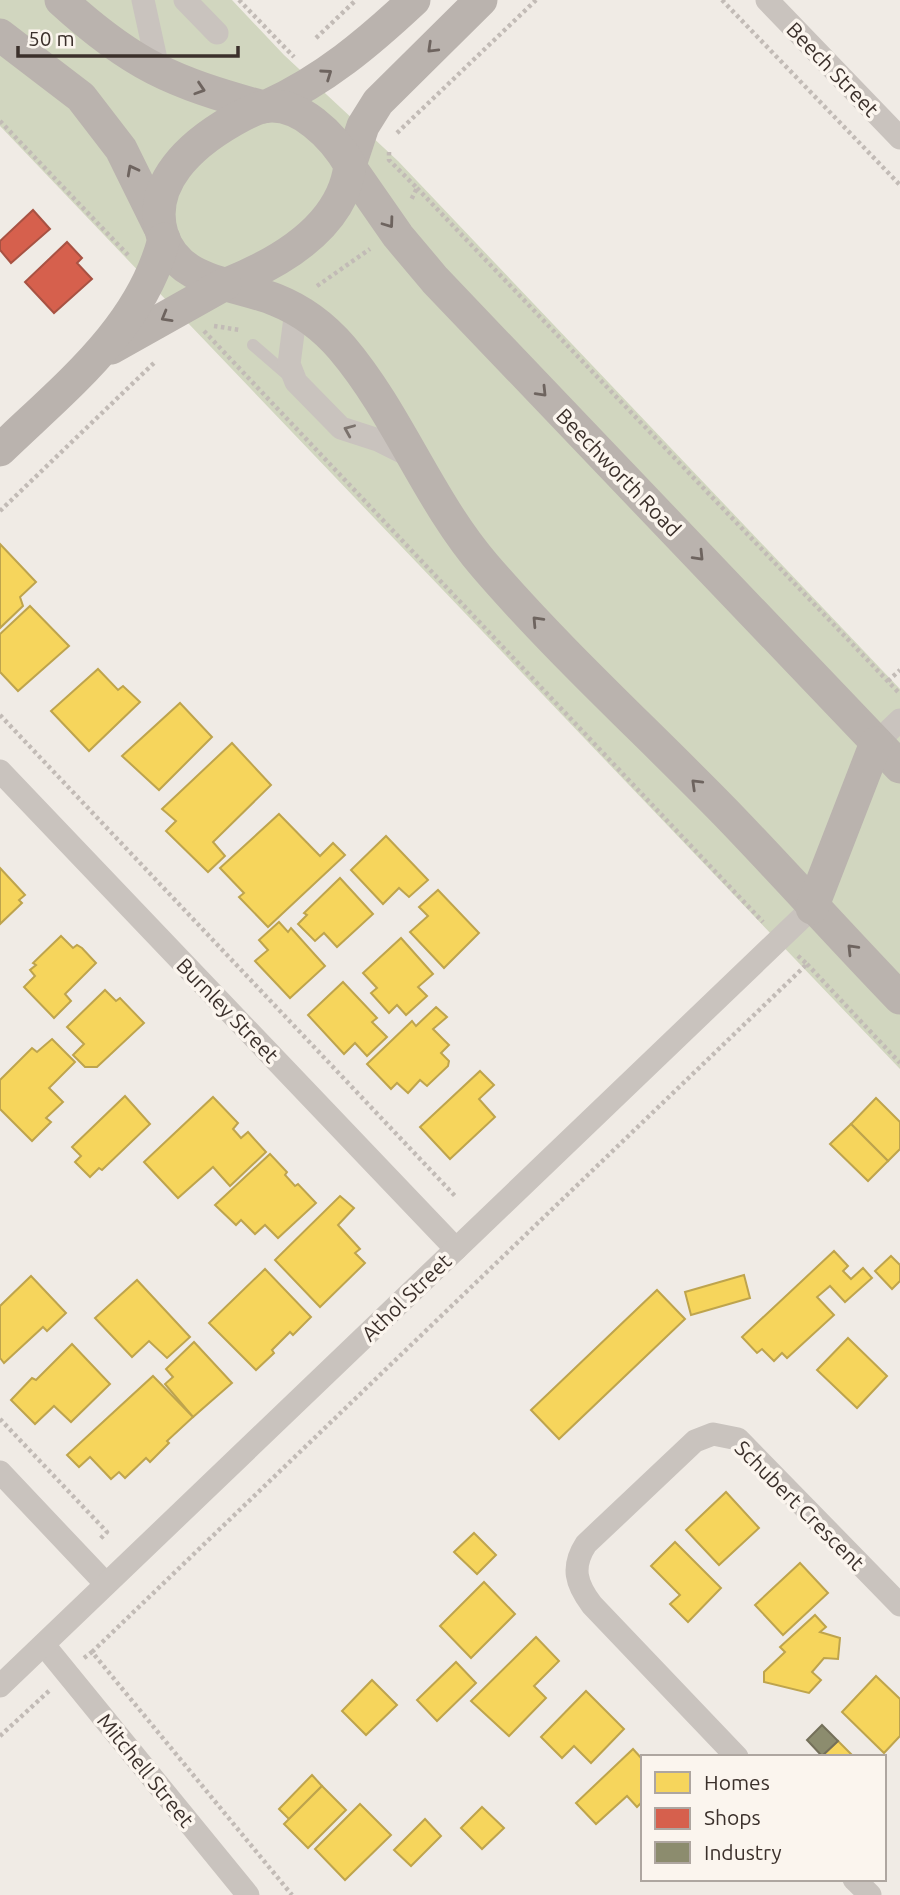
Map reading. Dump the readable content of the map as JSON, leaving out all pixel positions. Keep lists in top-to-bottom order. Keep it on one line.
{"streets":{"main road":["Beechworth Road"],"street":["Beech Street","Burnley Street","Athol Street","Schubert Crescent","Mitchell Street"]},"crossings":[["Burnley Street","Athol Street"],["Athol Street","Mitchell Street"]],"legend":["Homes","Shops","Industry"],"scale_bar":"50 m"}
